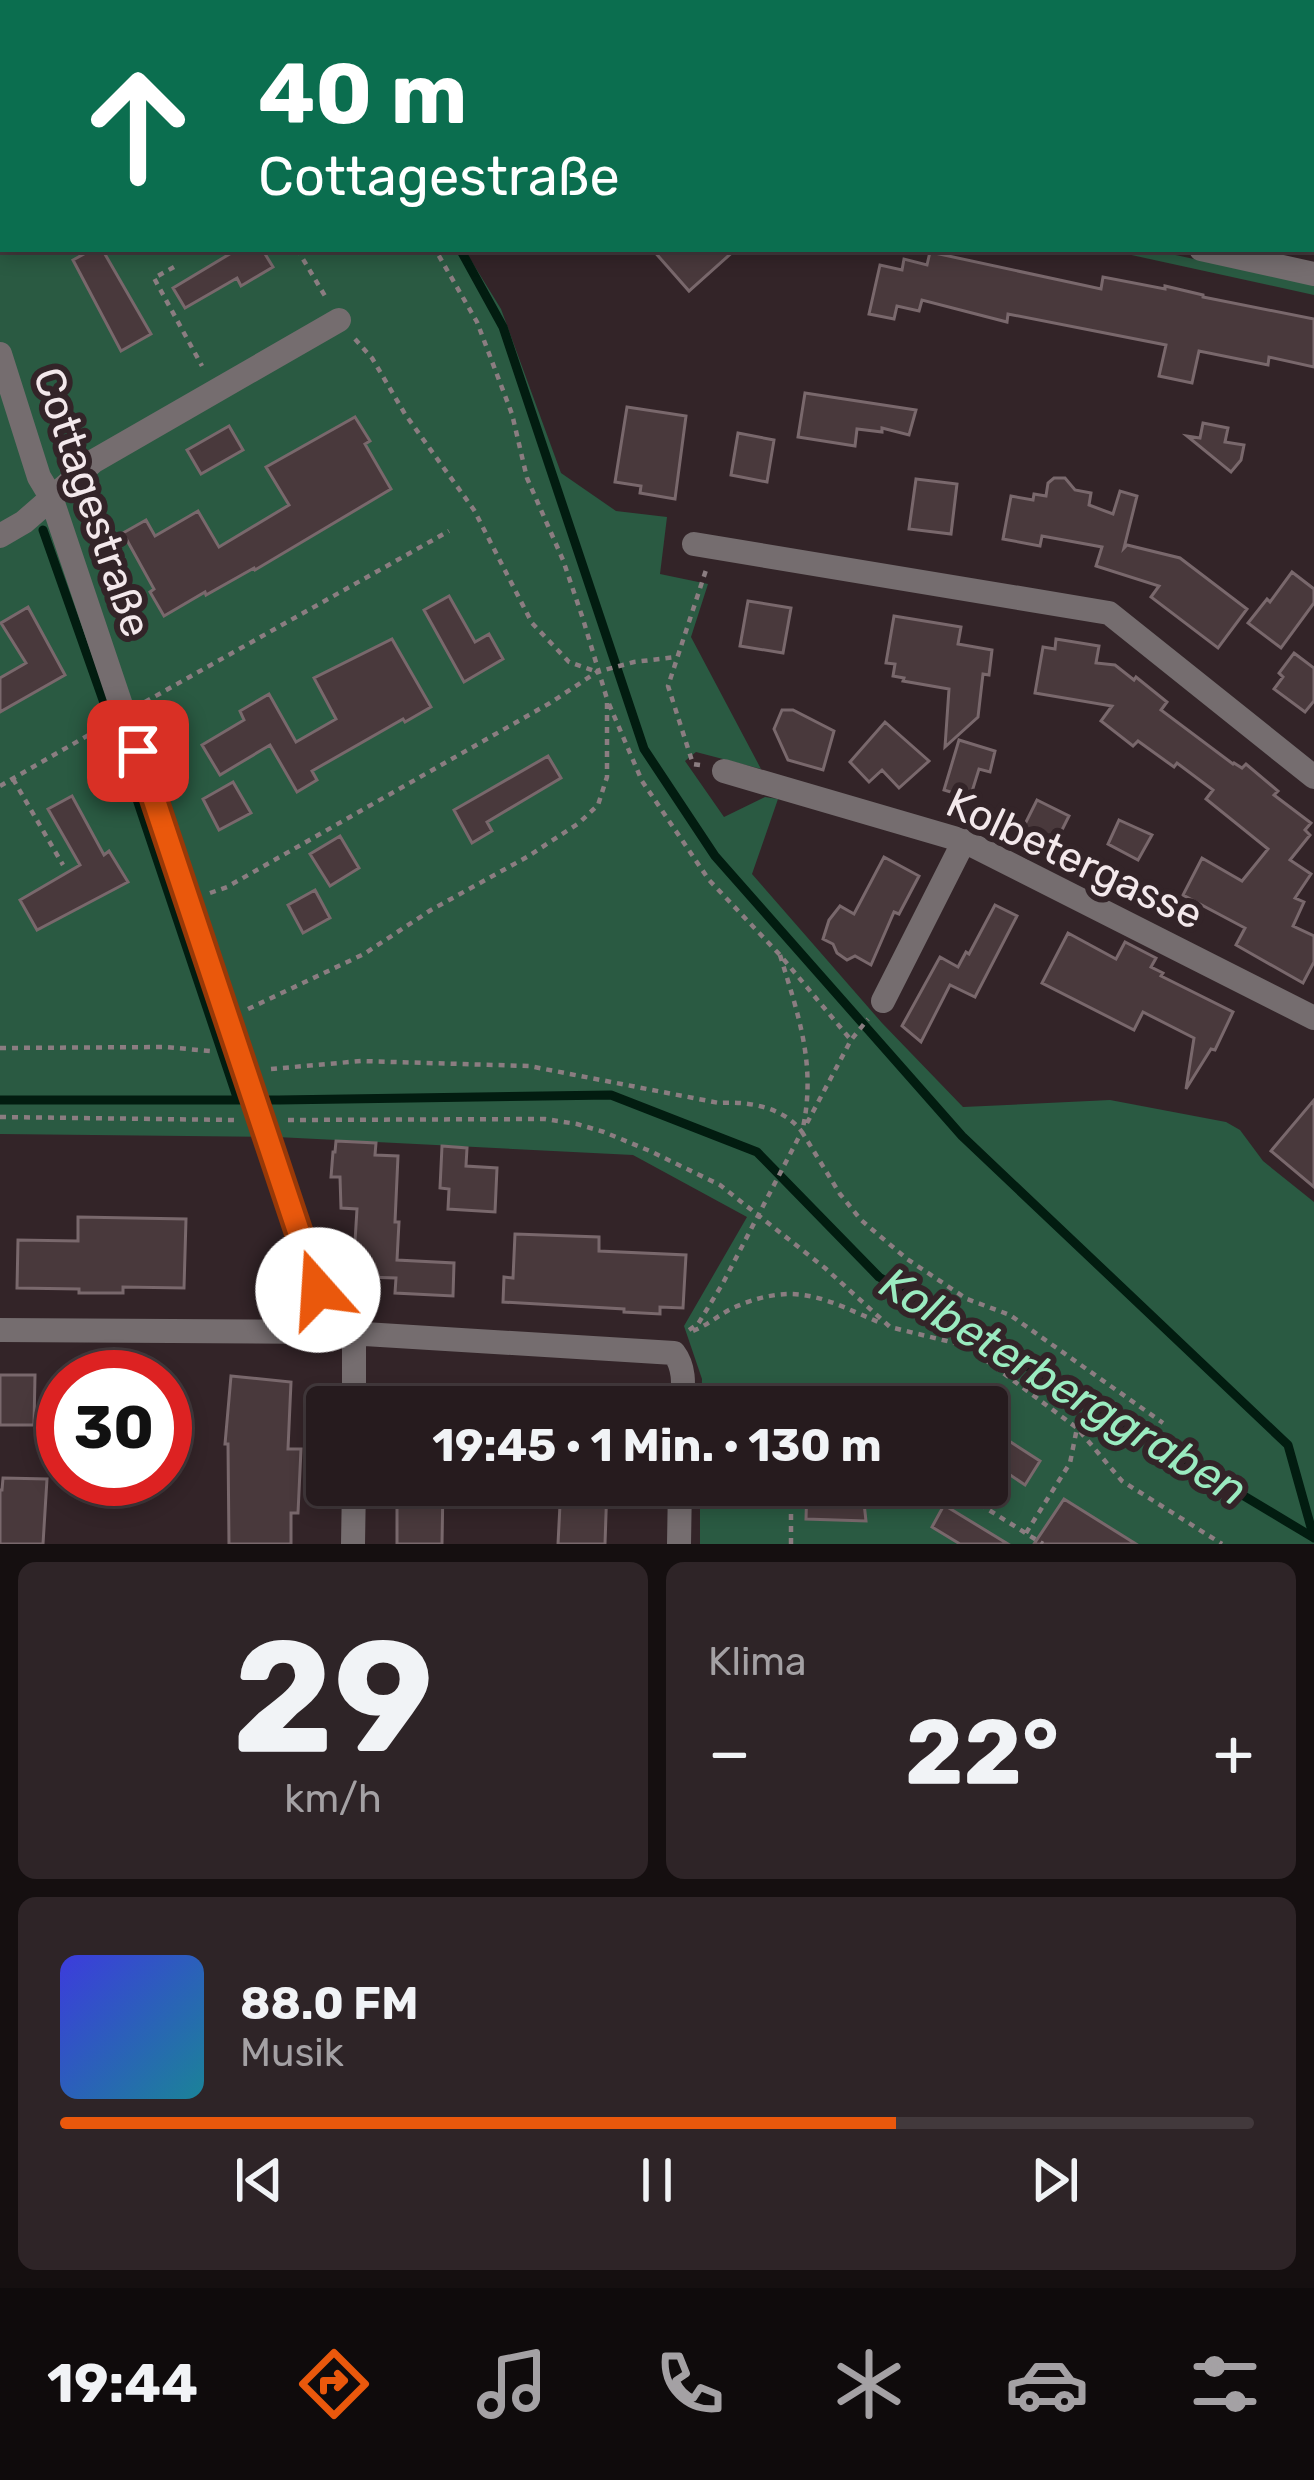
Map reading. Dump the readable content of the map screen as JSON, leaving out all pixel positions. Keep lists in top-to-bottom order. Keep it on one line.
{"streets":{"street":["Cottagestraße","Kolbetergasse"]},"water":["Kolbeterberggraben"],"page":{"turn":["40 m","Cottagestraße"],"limit":"30","trip":"19:45 · 1 Min. · 130 m","tile":[["29","km/h"],"Klima"],"heat":["−","22°","+"],"song":["88.0 FM","Musik"],"tabs":"19:44"}}
